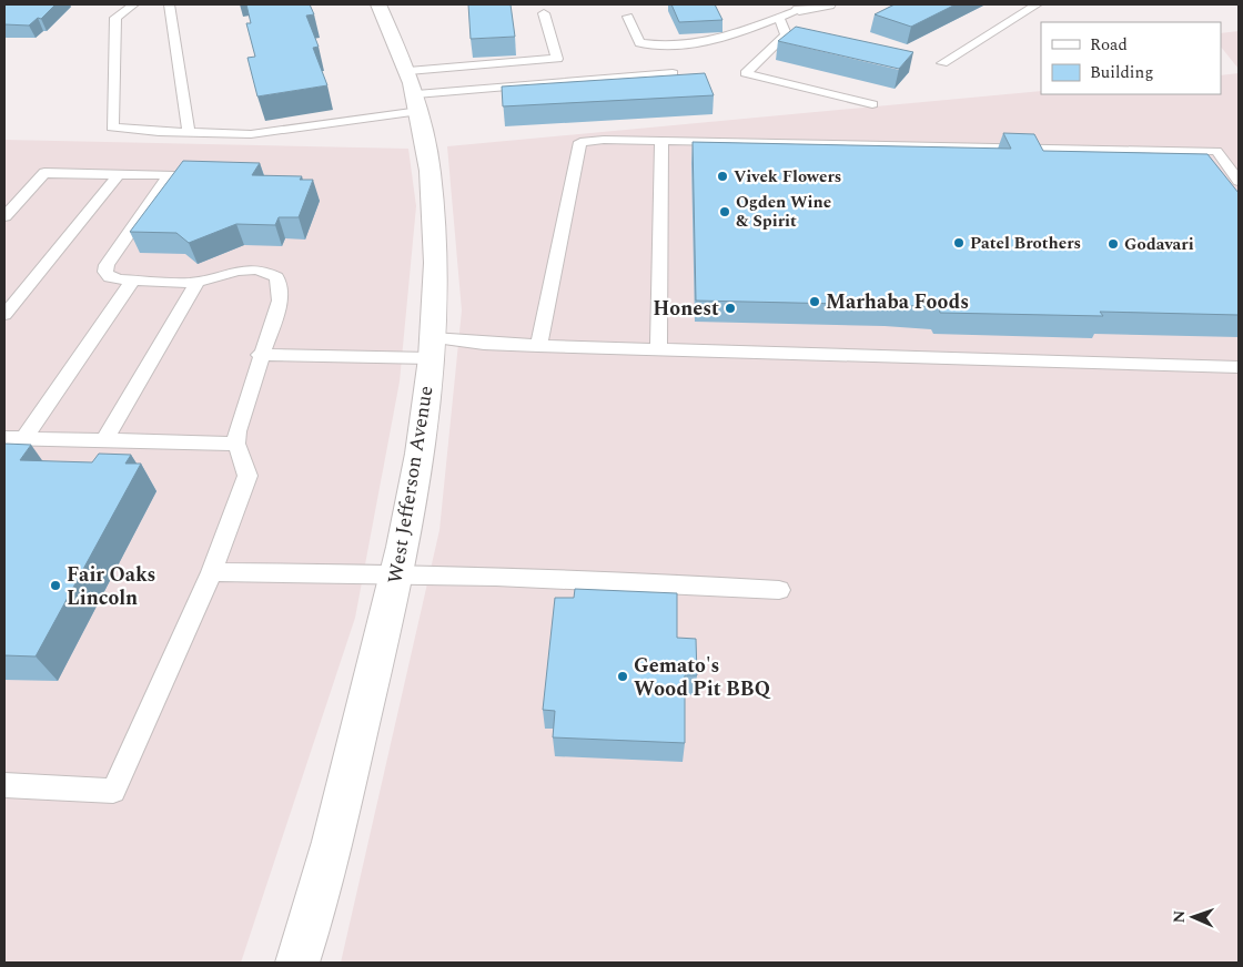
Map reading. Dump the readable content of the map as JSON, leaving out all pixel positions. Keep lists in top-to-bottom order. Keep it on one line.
{"streets":{"street":["West Jefferson Avenue"]},"places":["Vivek Flowers","Ogden Wine & Spirit","Patel Brothers","Godavari","Marhaba Foods","Honest","Fair Oaks Lincoln","Gemato's Wood Pit BBQ"],"legend":["Road","Building"],"north":"left"}
